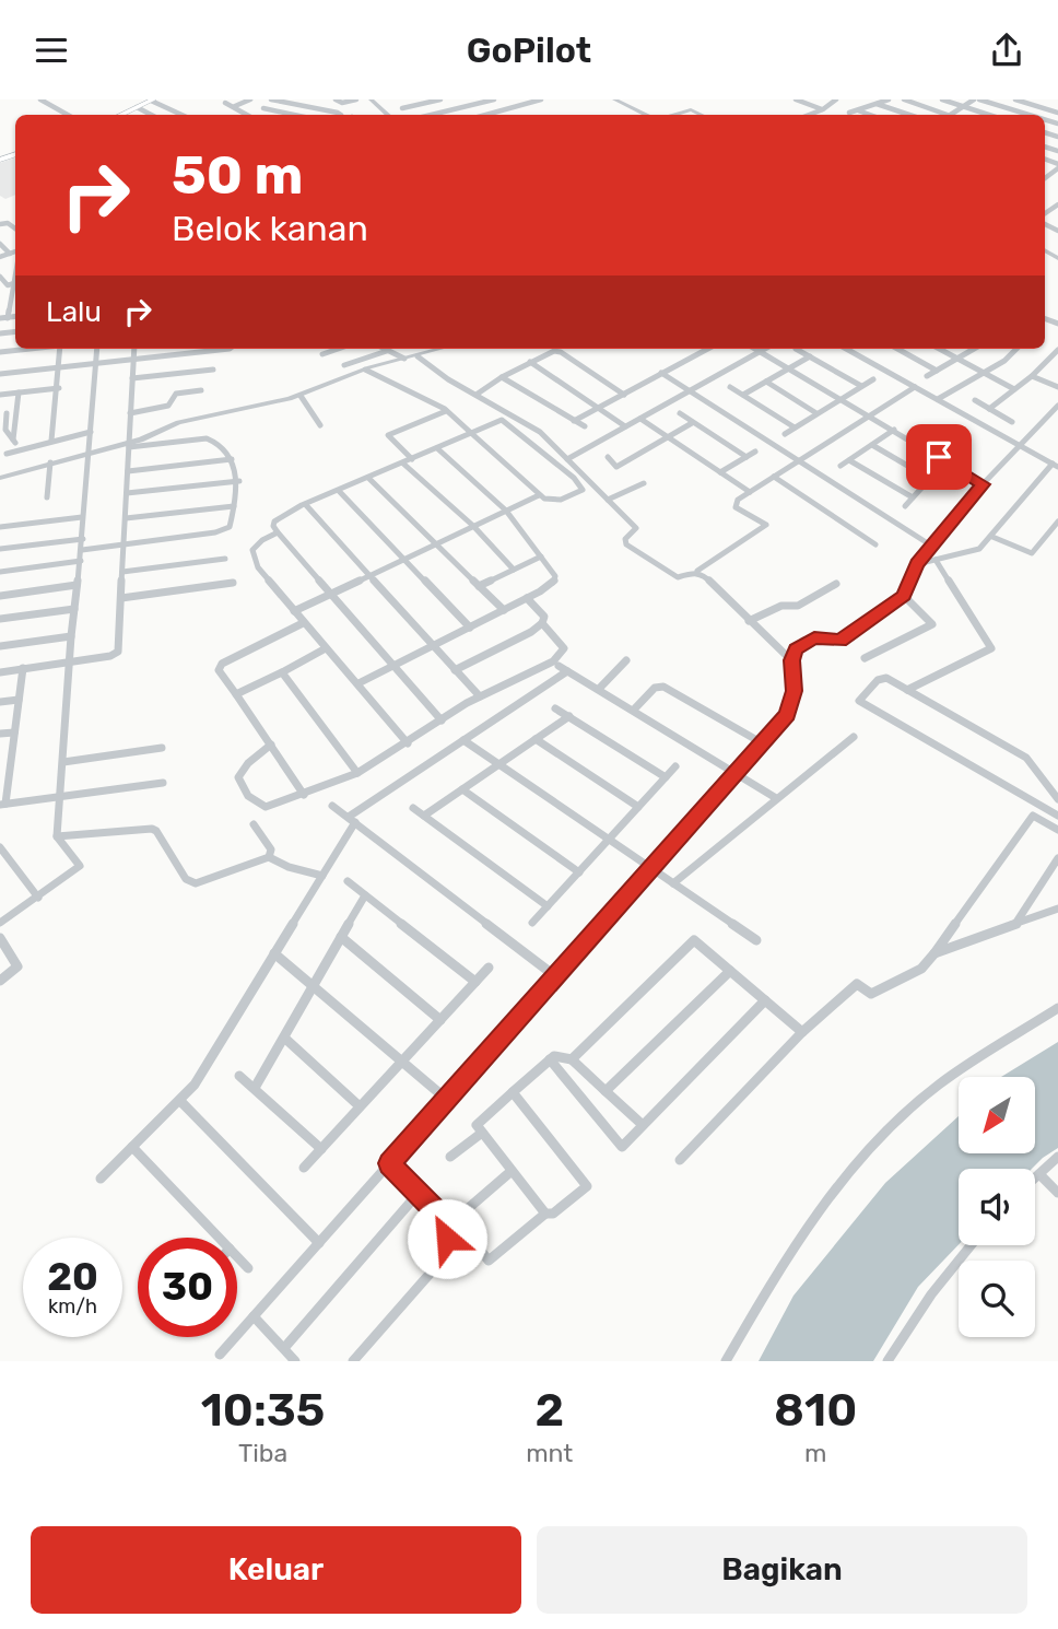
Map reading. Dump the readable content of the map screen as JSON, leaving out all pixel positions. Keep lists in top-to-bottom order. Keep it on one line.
{"north":"bottom left","page":{"header":"GoPilot","turn":["50 m","Belok kanan"],"then":"Lalu","speed":"20 km/h","limit":"30","eta":["10:35","Tiba","2","mnt","810","m"],"buttons":["Keluar","Bagikan"]}}
